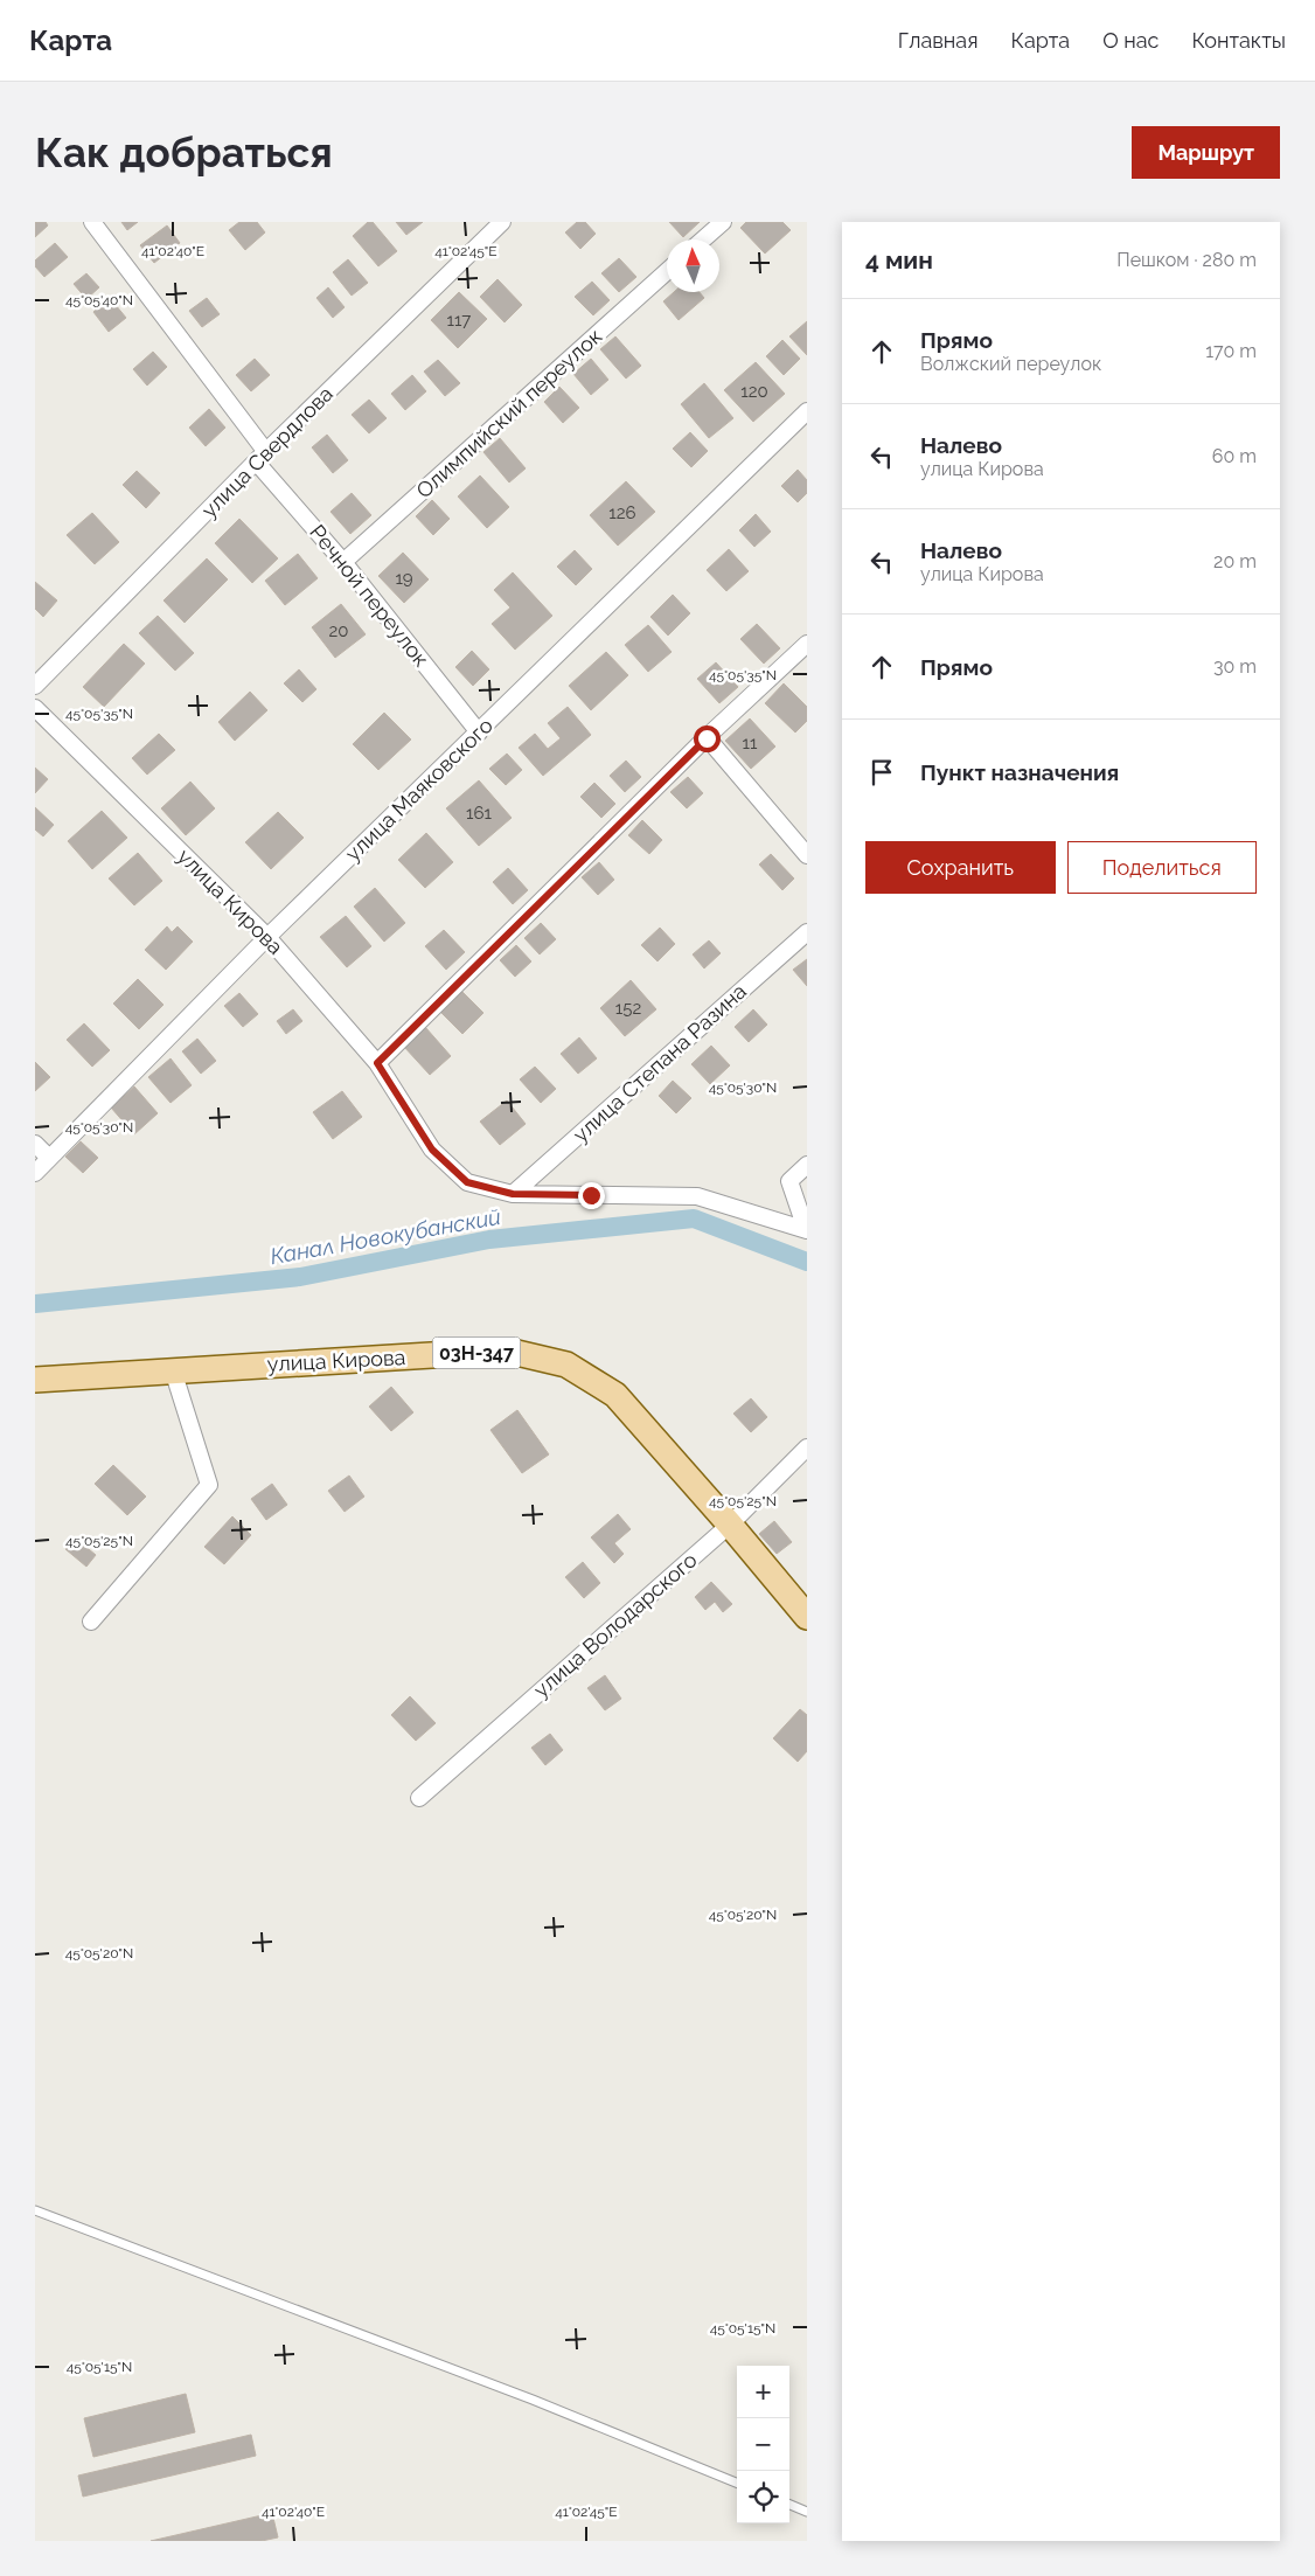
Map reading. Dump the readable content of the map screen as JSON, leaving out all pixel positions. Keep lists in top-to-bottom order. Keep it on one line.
{"streets":{"main road":["улица Кирова","03Н-347"],"street":["Олимпийский переулок","улица Свердлова","Речной переулок","улица Маяковского","улица Степана Разина","улица Володарского"]},"crossings":[["Олимпийский переулок","Речной переулок"],["улица Свердлова","Речной переулок"],["Речной переулок","улица Маяковского"],["улица Маяковского","улица Кирова"],["улица Кирова","улица Степана Разина"],["улица Кирова","улица Володарского"]],"water":["Канал Новокубанский"],"house_numbers":["117","120","126","19","20","11","161","152"],"north":"top","page":{"header":"Карта","nav":["Главная","Карта","О нас","Контакты"],"buttons":["Маршрут",["Сохранить","Поделиться"]],"title":"Как добраться","heading":["4 мин","Пешком · 280 m"],"list":[["Прямо","Волжский переулок","170 m"],["Налево","улица Кирова","60 m"],["Налево","улица Кирова","20 m"],["Прямо","30 m"],"Пункт назначения"],"map_buttons":["+","−"]},"coordinates":["41°02'40\"E","41°02'45\"E","45°05'40\"N","45°05'35\"N","45°05'30\"N","45°05'25\"N","45°05'20\"N","45°05'15\"N"]}
